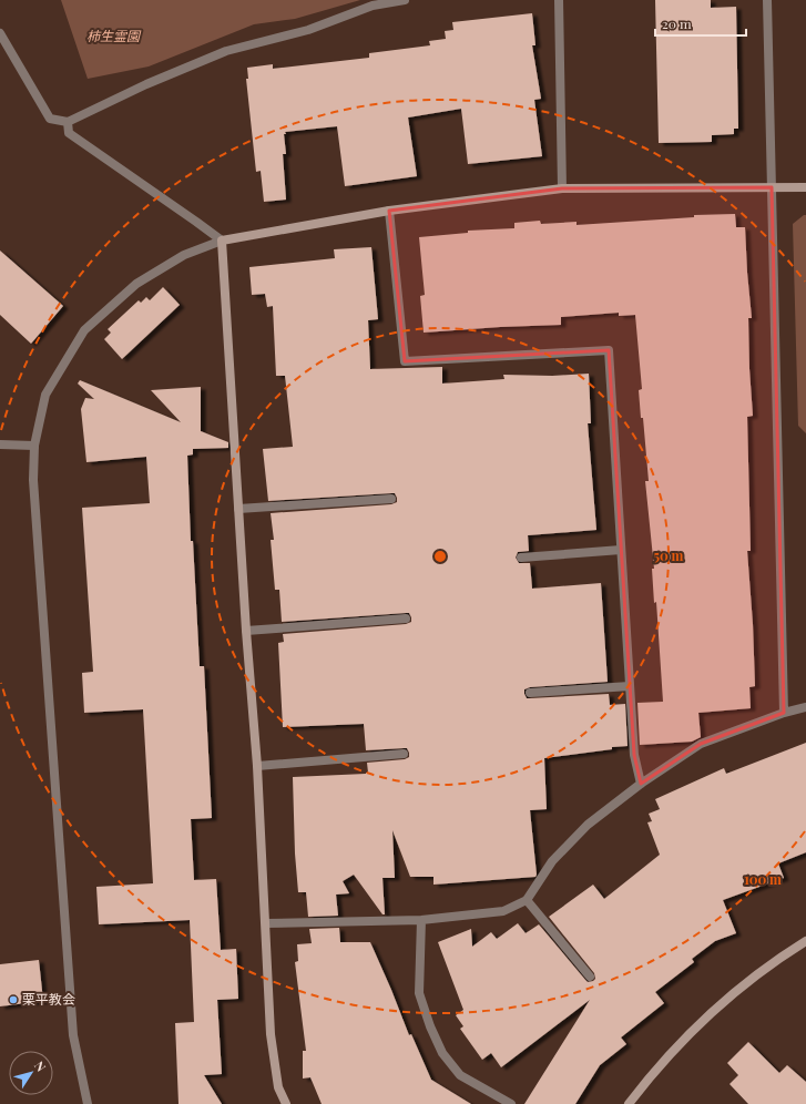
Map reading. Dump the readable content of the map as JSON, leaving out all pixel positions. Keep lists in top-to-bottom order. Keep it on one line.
{"parks":["柿生霊園"],"places":["栗平教会"],"scale_bar":"20 m","north":"top right","rings":["50 m","100 m"]}
